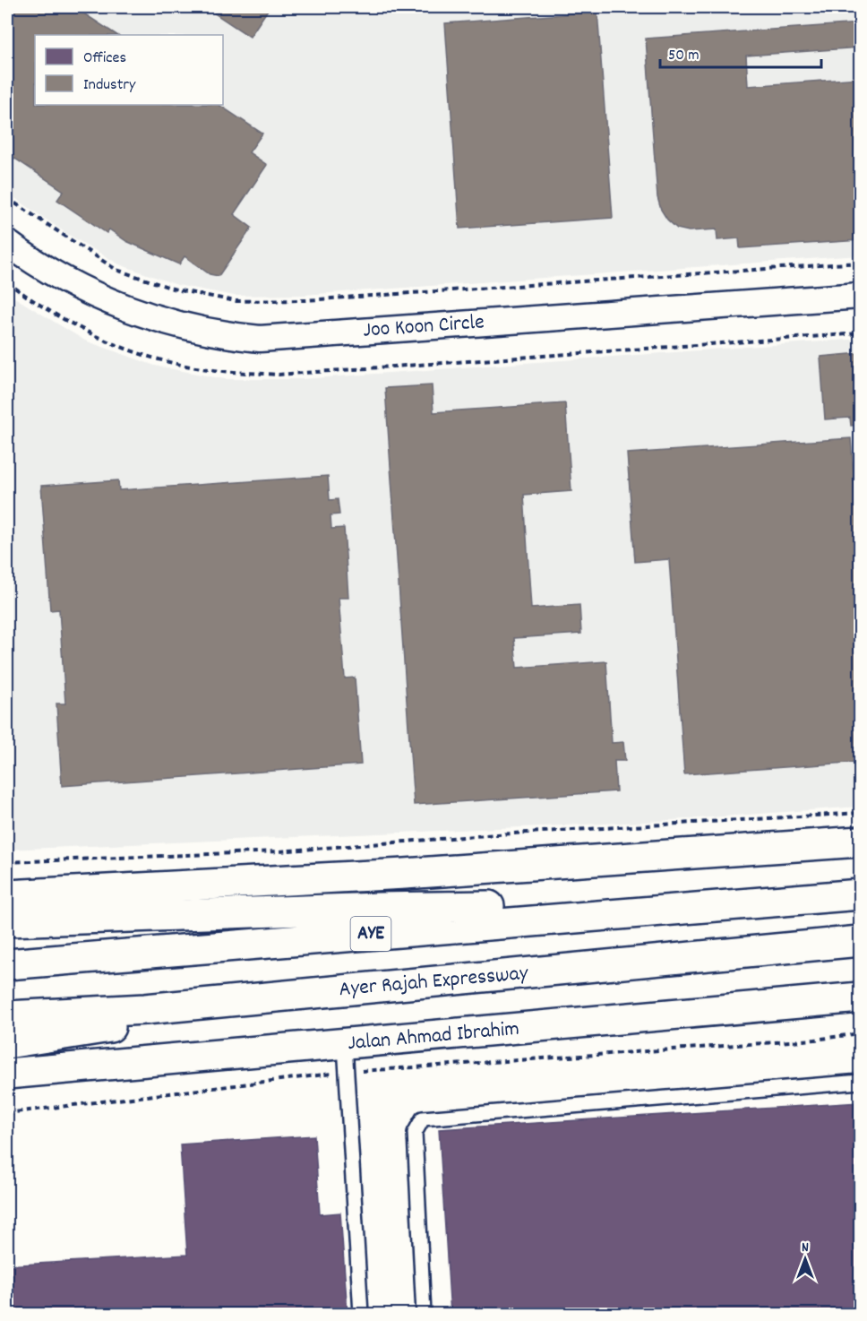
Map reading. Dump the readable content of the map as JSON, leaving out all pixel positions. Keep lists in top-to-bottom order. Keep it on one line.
{"streets":{"main road":["AYE","Ayer Rajah Expressway","Jalan Ahmad Ibrahim"],"street":["Joo Koon Circle"]},"legend":["Offices","Industry"],"scale_bar":"50 m","north":"top"}
